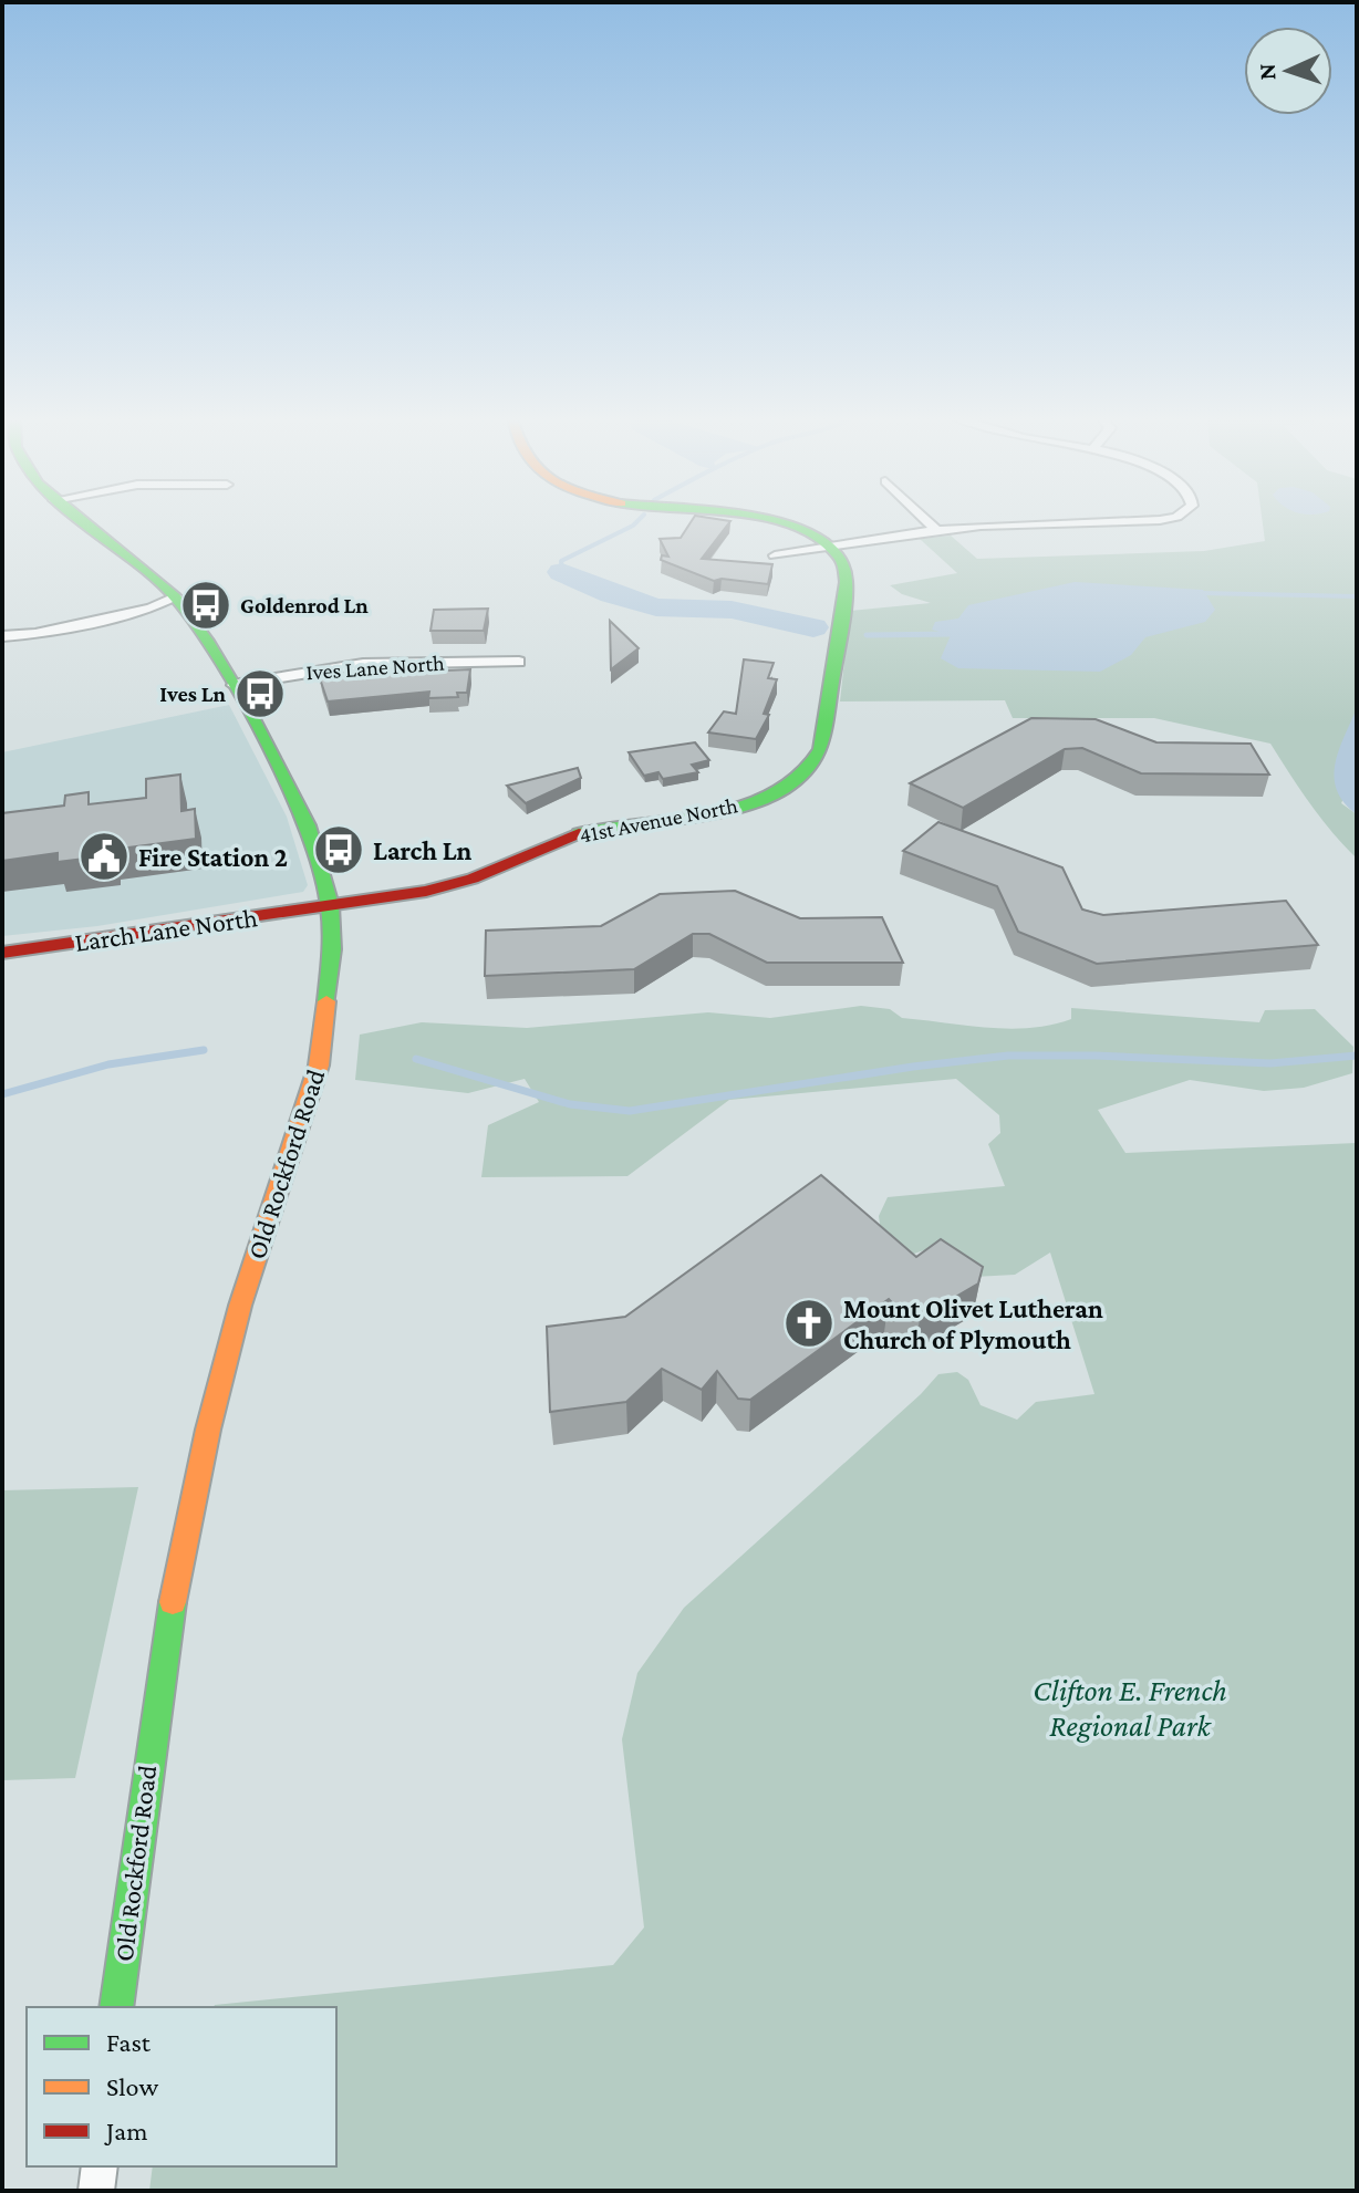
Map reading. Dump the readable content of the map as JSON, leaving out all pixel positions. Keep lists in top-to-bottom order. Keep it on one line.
{"streets":{"street":["Ives Lane North","41st Avenue North","Larch Lane North","Old Rockford Road"]},"crossings":[["Ives Lane North","Old Rockford Road"],["41st Avenue North","Larch Lane North"],["41st Avenue North","Old Rockford Road"],["Larch Lane North","Old Rockford Road"]],"parks":["Clifton E. French Regional Park"],"places":{"bus stop":["Goldenrod Ln","Ives Ln","Larch Ln"],"public building":["Fire Station 2"],"church":["Mount Olivet Lutheran Church of Plymouth"]},"legend":["Fast","Slow","Jam"],"north":"left"}
